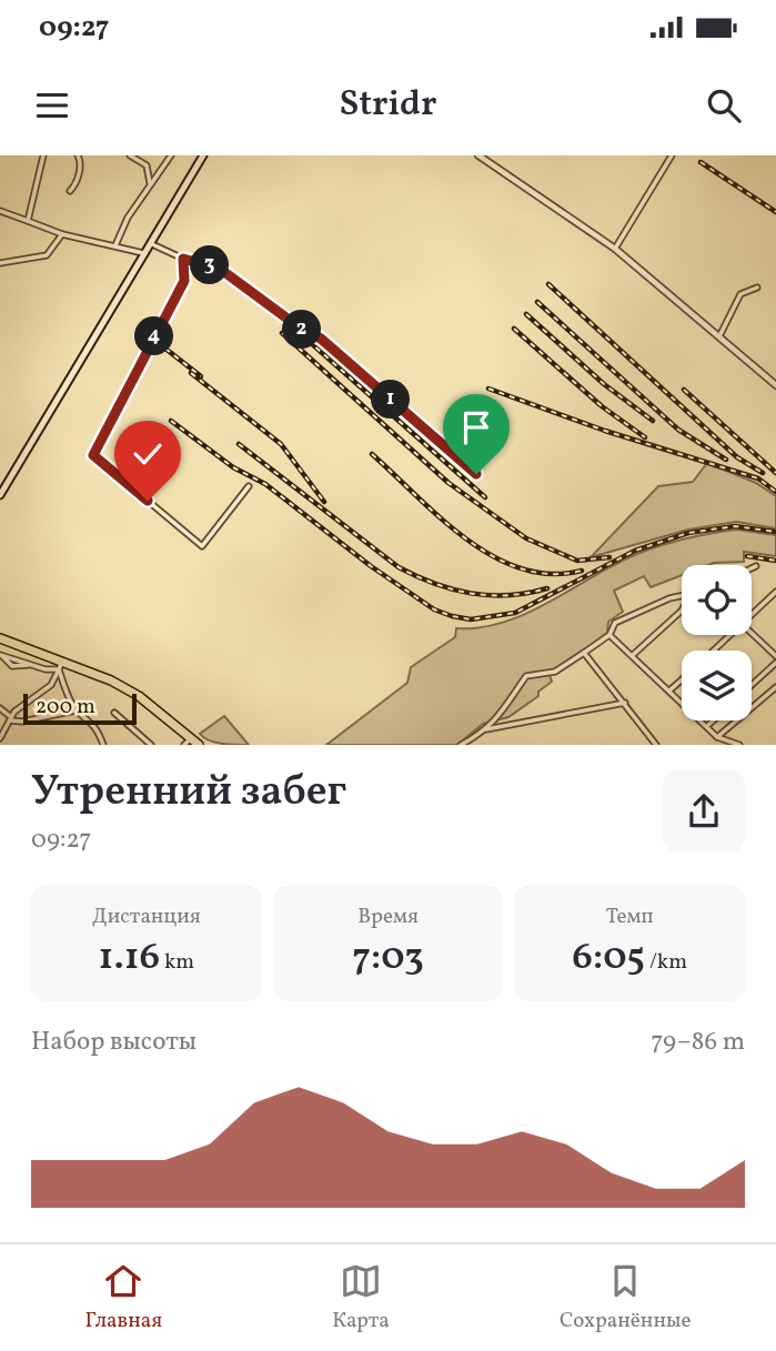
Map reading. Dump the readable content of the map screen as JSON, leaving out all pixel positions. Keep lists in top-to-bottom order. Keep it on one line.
{"scale_bar":"200 m","page":{"status":"09:27","header":"Stridr","pins":["3","2","4","1"],"scale":"200 m","heading":["Утренний забег","09:27"],"stats":[["Дистанция","1.16 km"],["Время","7:03"],["Темп","6:05 /km"]],"chart":["Набор высоты","79–86 m"],"tabs":["Главная","Карта","Сохранённые"]}}
